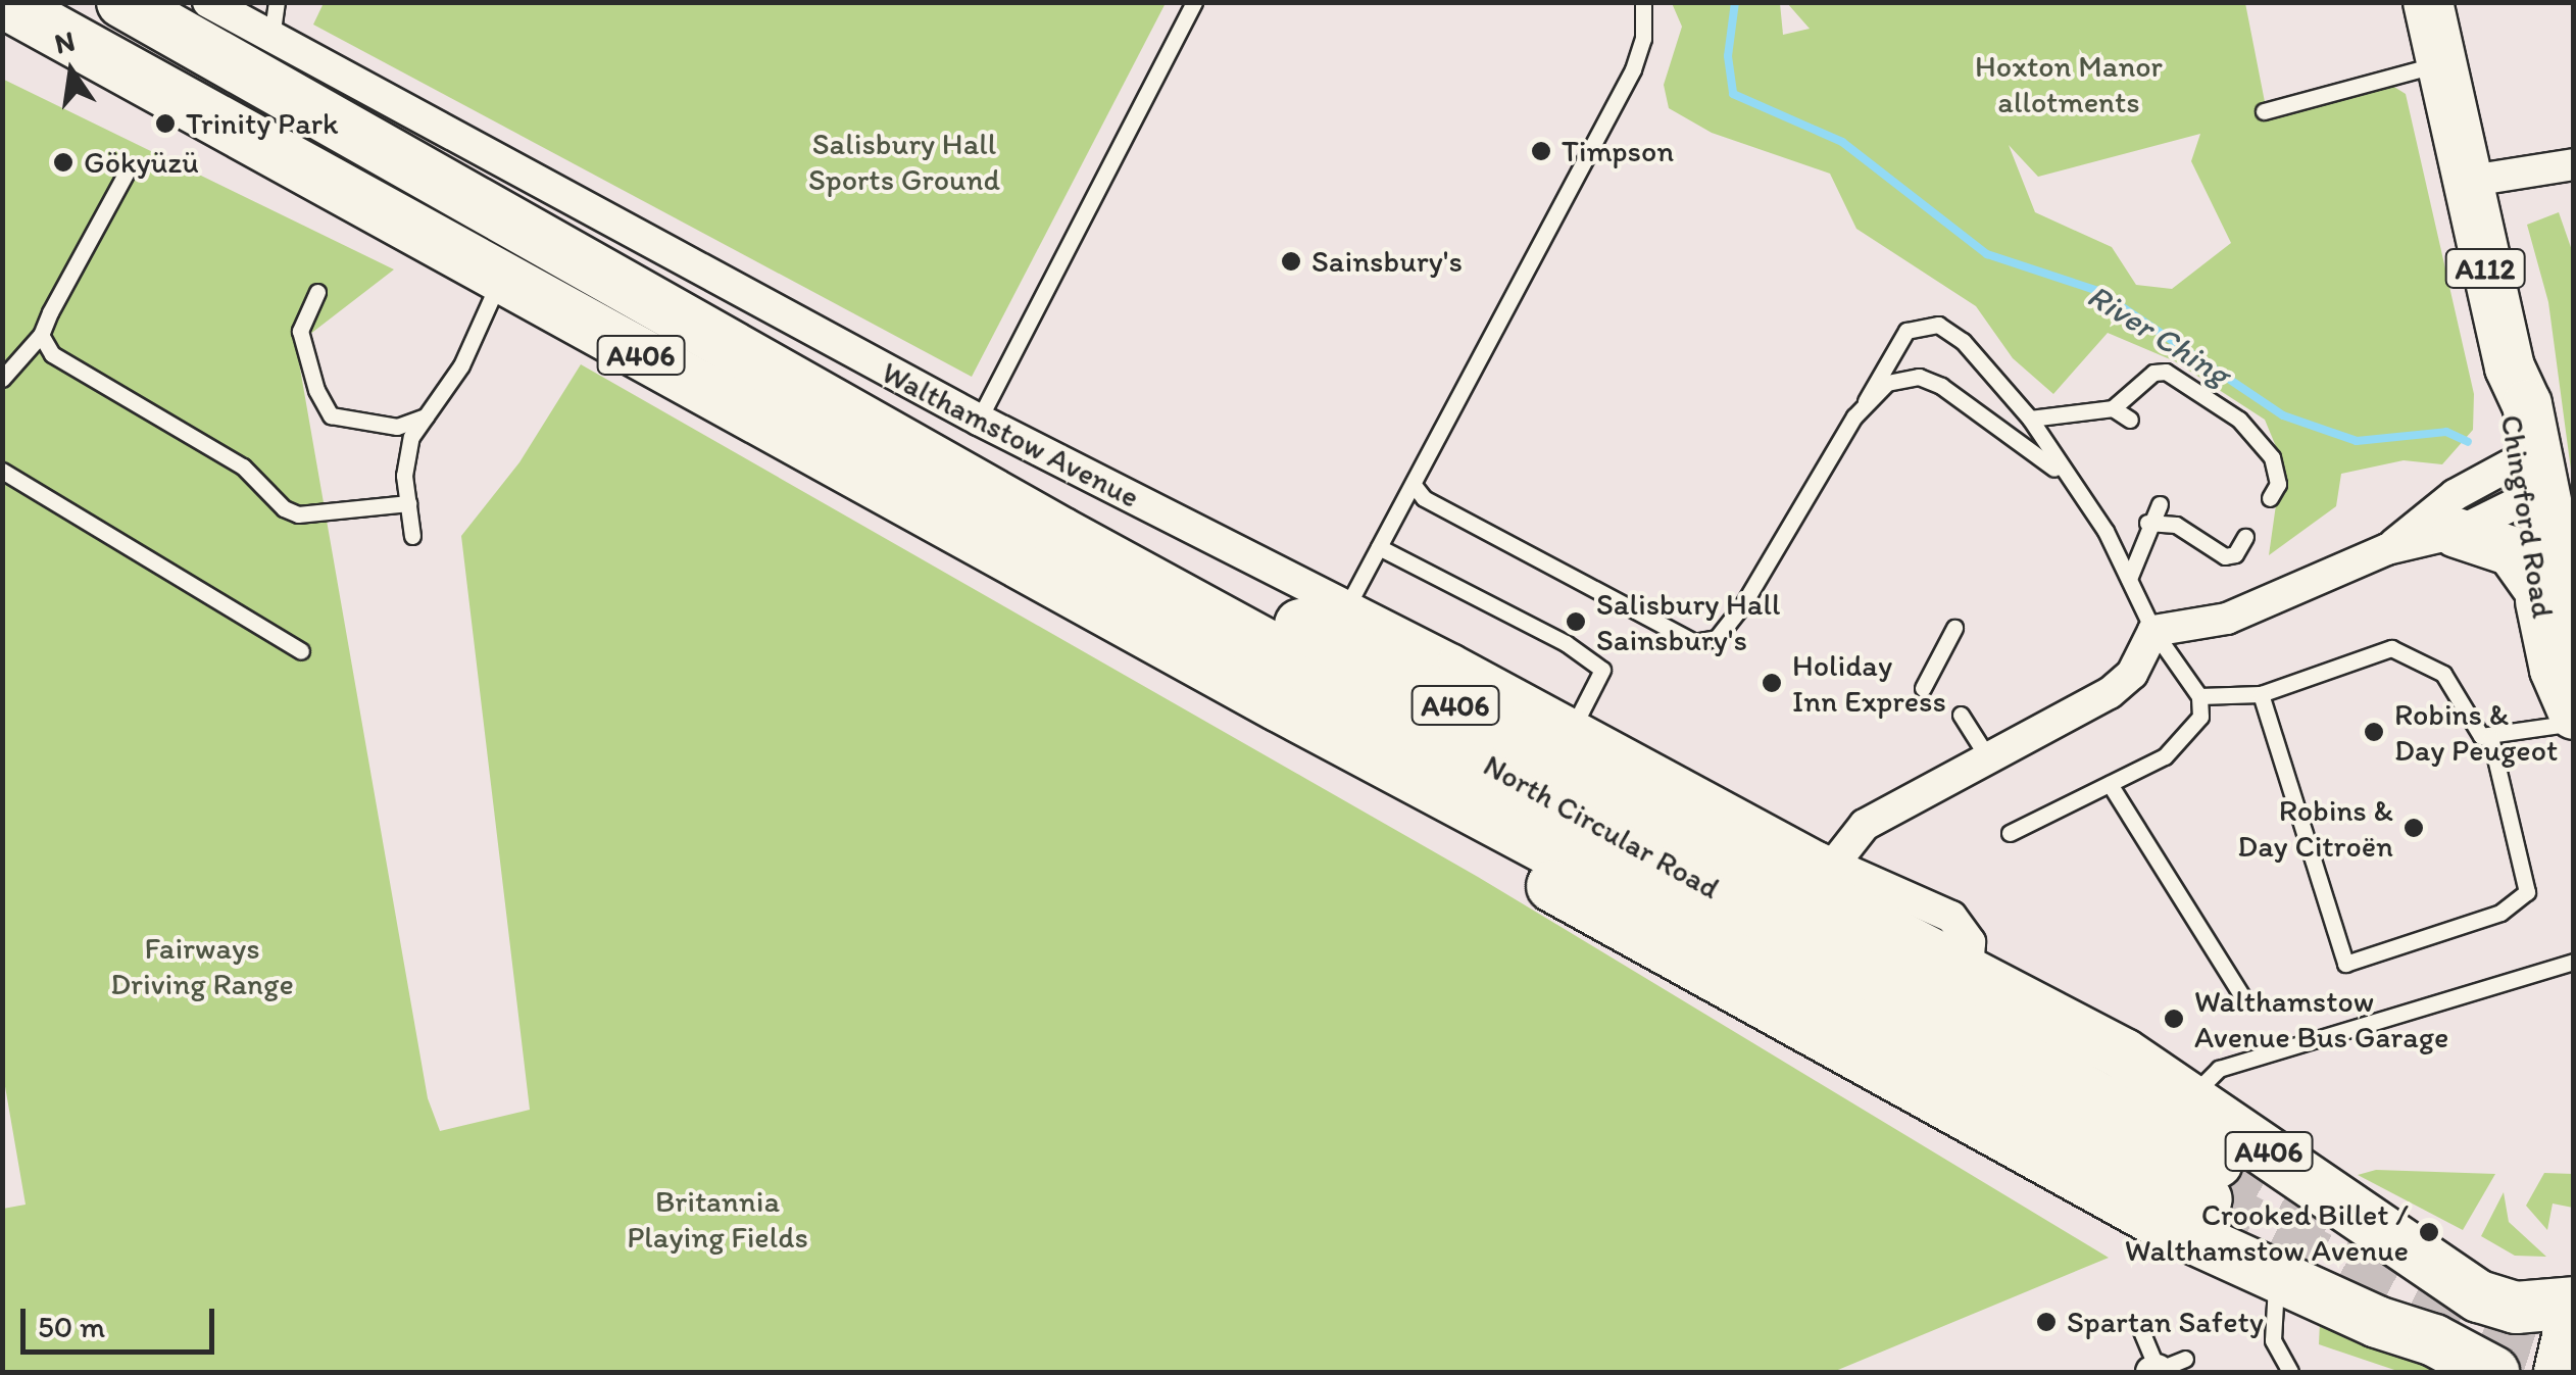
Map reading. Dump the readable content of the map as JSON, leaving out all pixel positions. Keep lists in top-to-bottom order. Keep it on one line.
{"streets":{"highway":["A406","Walthamstow Avenue","North Circular Road"],"main road":["A112","Chingford Road"]},"crossings":[["A406","Walthamstow Avenue"],["A406","North Circular Road"],["Walthamstow Avenue","North Circular Road"]],"water":["River Ching"],"parks":["Hoxton Manor allotments","Salisbury Hall Sports Ground","Fairways Driving Range","Britannia Playing Fields"],"places":["Trinity Park","Timpson","Gökyüzü","Sainsbury's","Salisbury Hall Sainsbury's","Holiday Inn Express","Robins & Day Peugeot","Robins & Day Citroën","Walthamstow Avenue Bus Garage","Crooked Billet / Walthamstow Avenue","Spartan Safety"],"scale_bar":"50 m","north":"top"}
